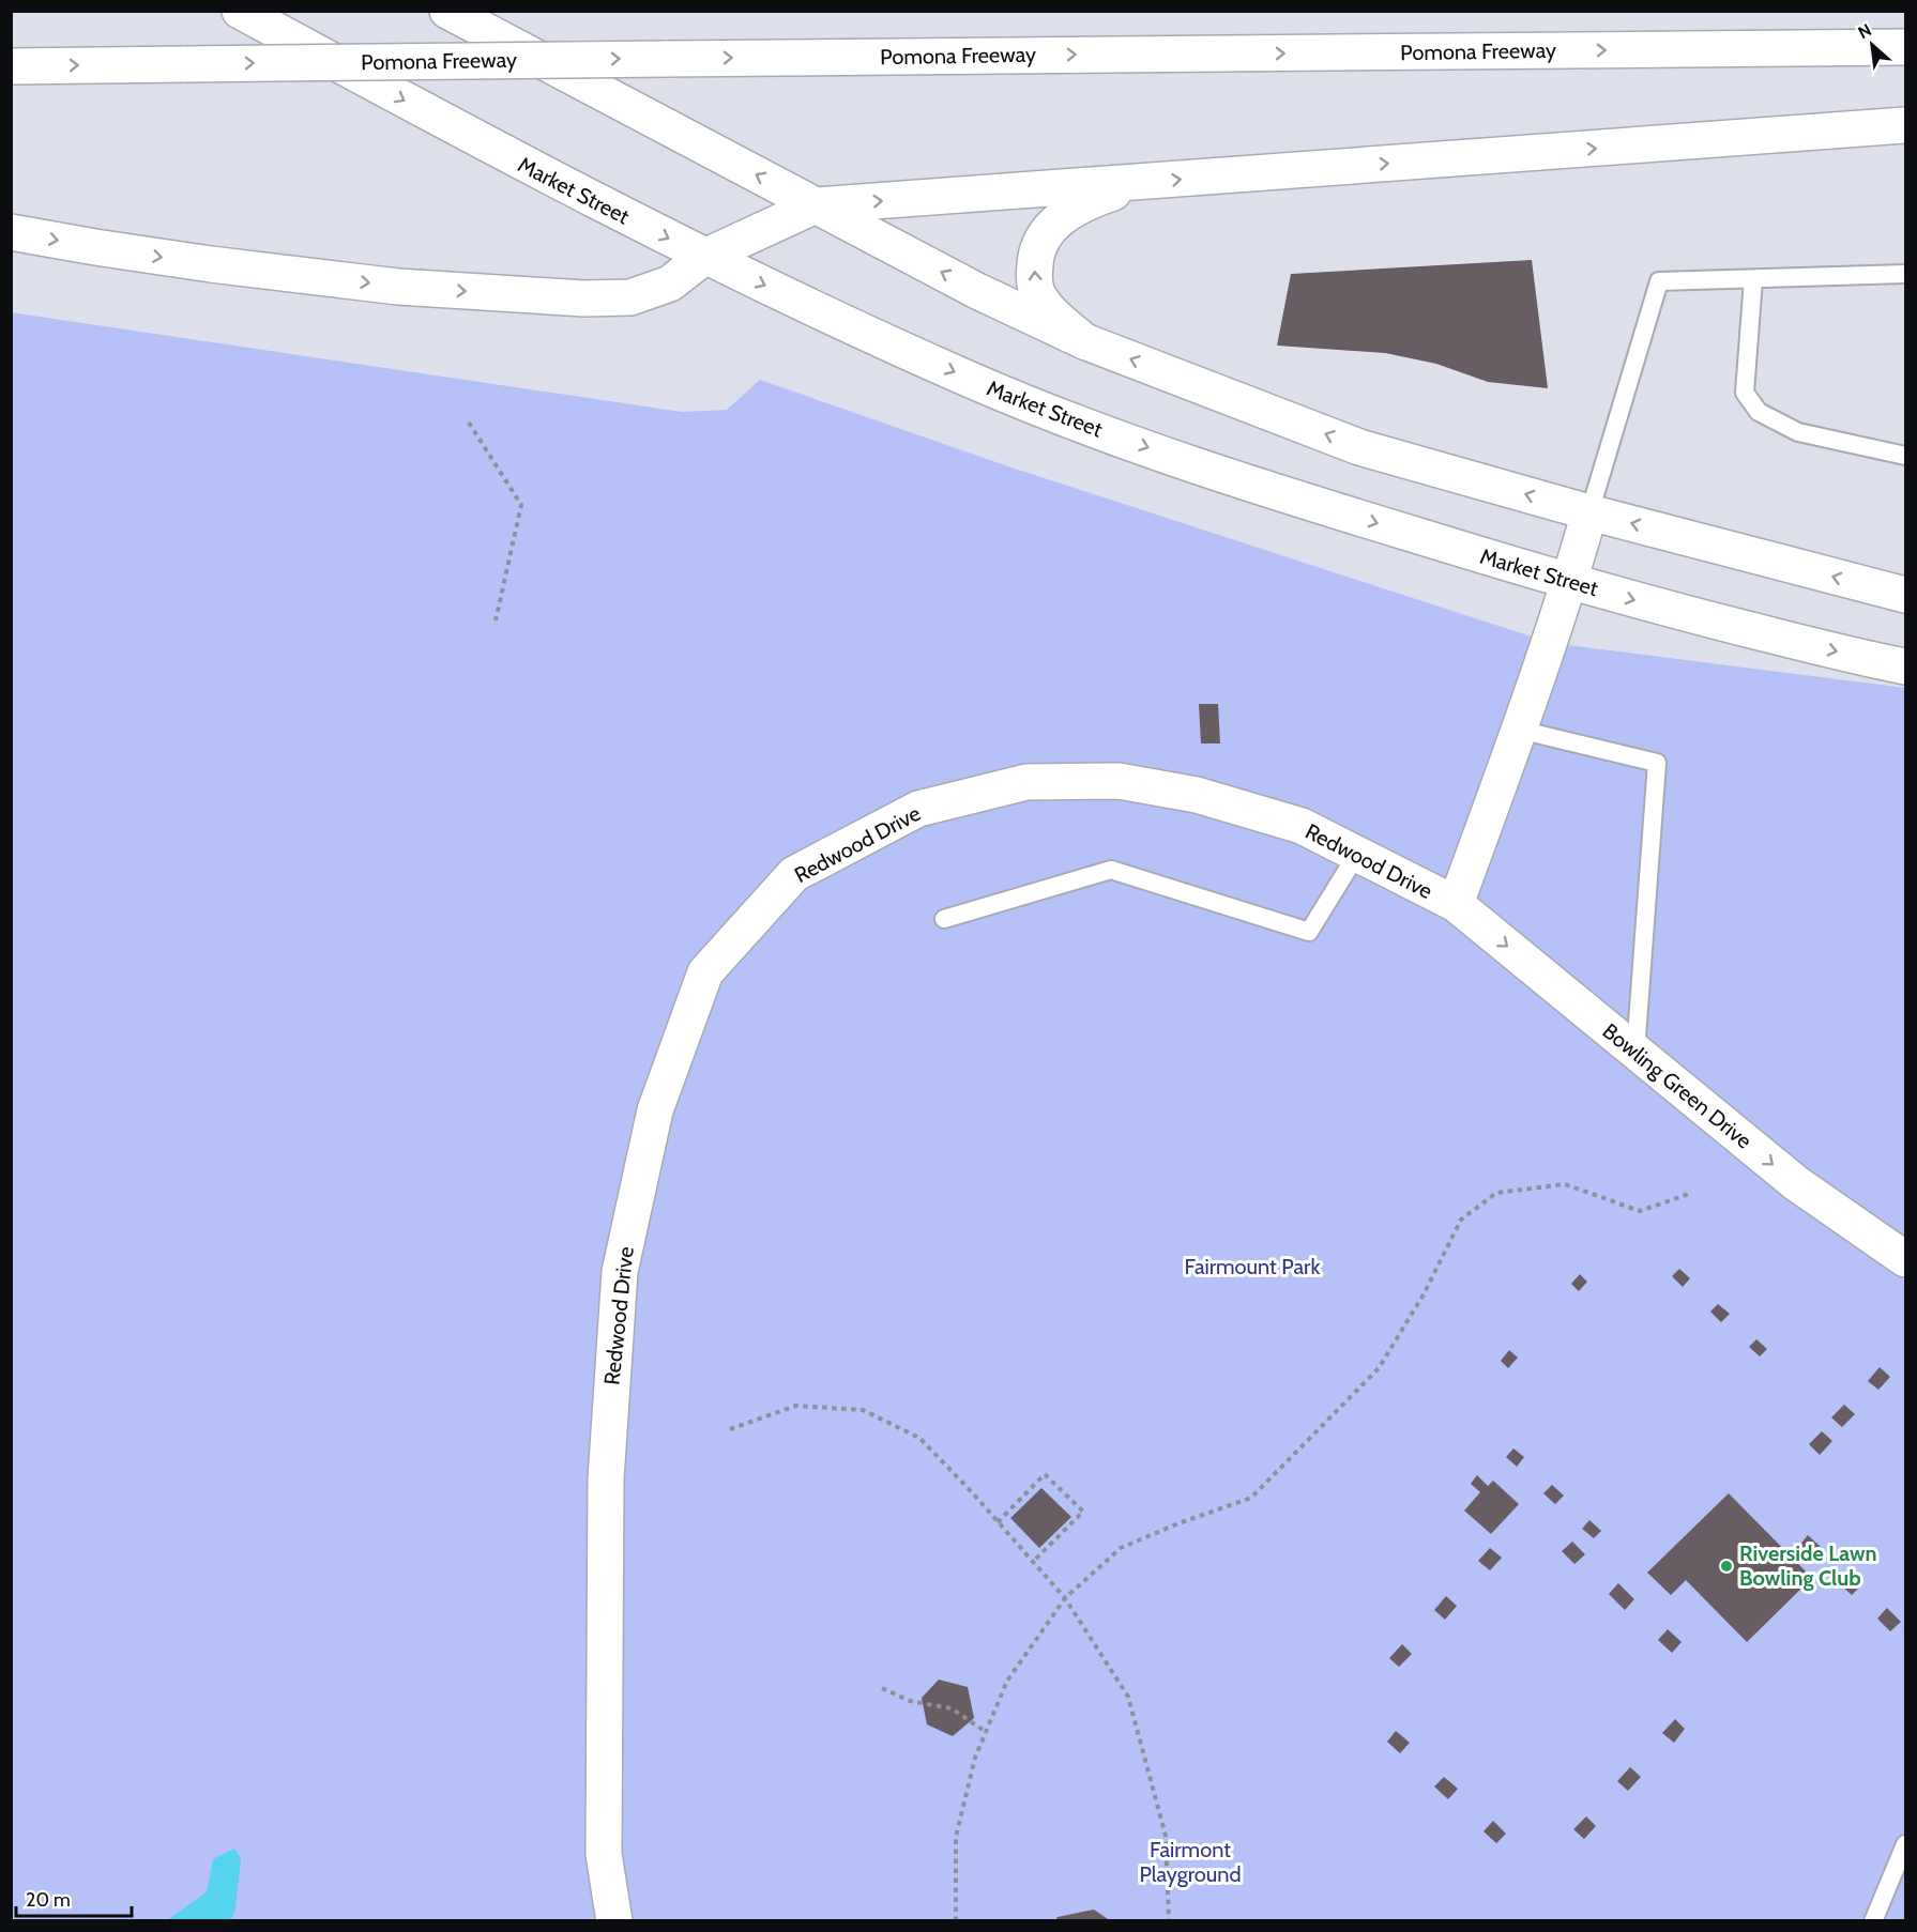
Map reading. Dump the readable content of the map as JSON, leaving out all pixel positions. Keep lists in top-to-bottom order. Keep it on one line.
{"streets":{"main road":["Pomona Freeway","Market Street","Redwood Drive","Bowling Green Drive"]},"crossings":[["Market Street","Redwood Drive"],["Redwood Drive","Bowling Green Drive"]],"one_way":["Bowling Green Drive"],"parks":["Fairmount Park","Fairmont Playground"],"places":["Riverside Lawn Bowling Club"],"scale_bar":"20 m","north":"top left"}
